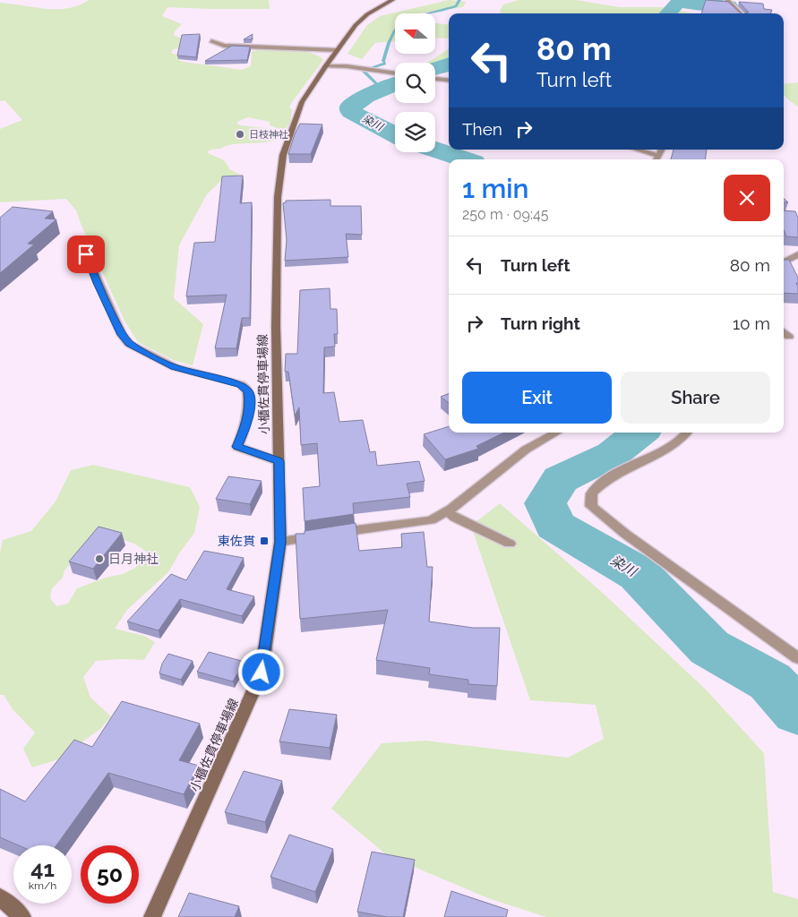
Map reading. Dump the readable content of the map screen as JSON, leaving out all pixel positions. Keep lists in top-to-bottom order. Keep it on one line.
{"streets":{"main road":["小櫃佐貫停車場線"]},"water":["染川"],"places":{"other":["日枝神社","日月神社"],"transit":["東佐貫"]},"north":"left","page":{"turn":["80 m","Turn left"],"then":"Then","heading":["1 min","250 m · 09:45"],"list":[{"name":"Turn left","value":"80 m"},{"name":"Turn right","value":"10 m"}],"buttons":["Exit","Share"],"speed":"41 km/h","limit":"50"}}
